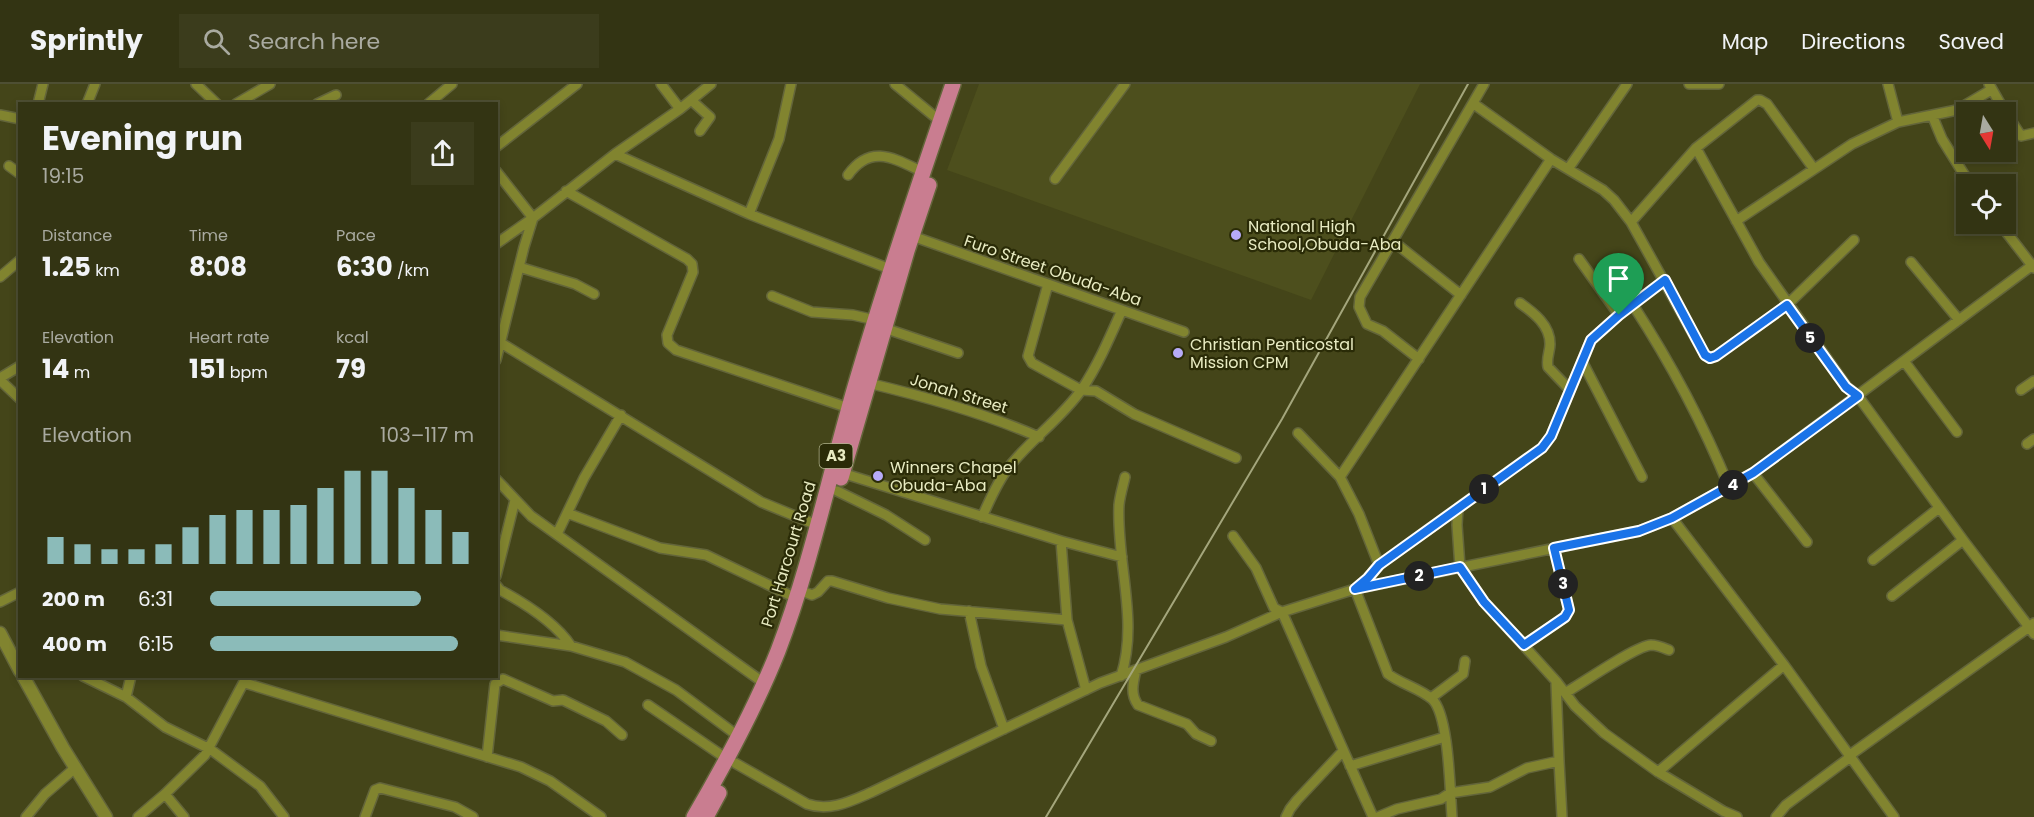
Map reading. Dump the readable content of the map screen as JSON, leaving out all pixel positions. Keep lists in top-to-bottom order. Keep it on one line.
{"streets":{"highway":["A3","Port Harcourt Road"],"street":["Furo Street Obuda-Aba","Jonah Street"]},"crossings":[["Furo Street Obuda-Aba","Port Harcourt Road"],["Jonah Street","Port Harcourt Road"]],"places":["National High School,Obuda-Aba","Christian Penticostal Mission CPM","Winners Chapel Obuda-Aba"],"north":"bottom","page":{"header":"Sprintly","search":"Search here","nav":["Map","Directions","Saved"],"heading":["Evening run","19:15"],"stats":[["Distance","1.25 km"],["Time","8:08"],["Pace","6:30 /km"],["Elevation","14 m"],["Heart rate","151 bpm"],["kcal","79"]],"pins":["5","4","1","2","3"],"chart":["Elevation","103–117 m"],"list":[{"name":"200 m","note":"6:31"},{"name":"400 m","note":"6:15"}]}}
